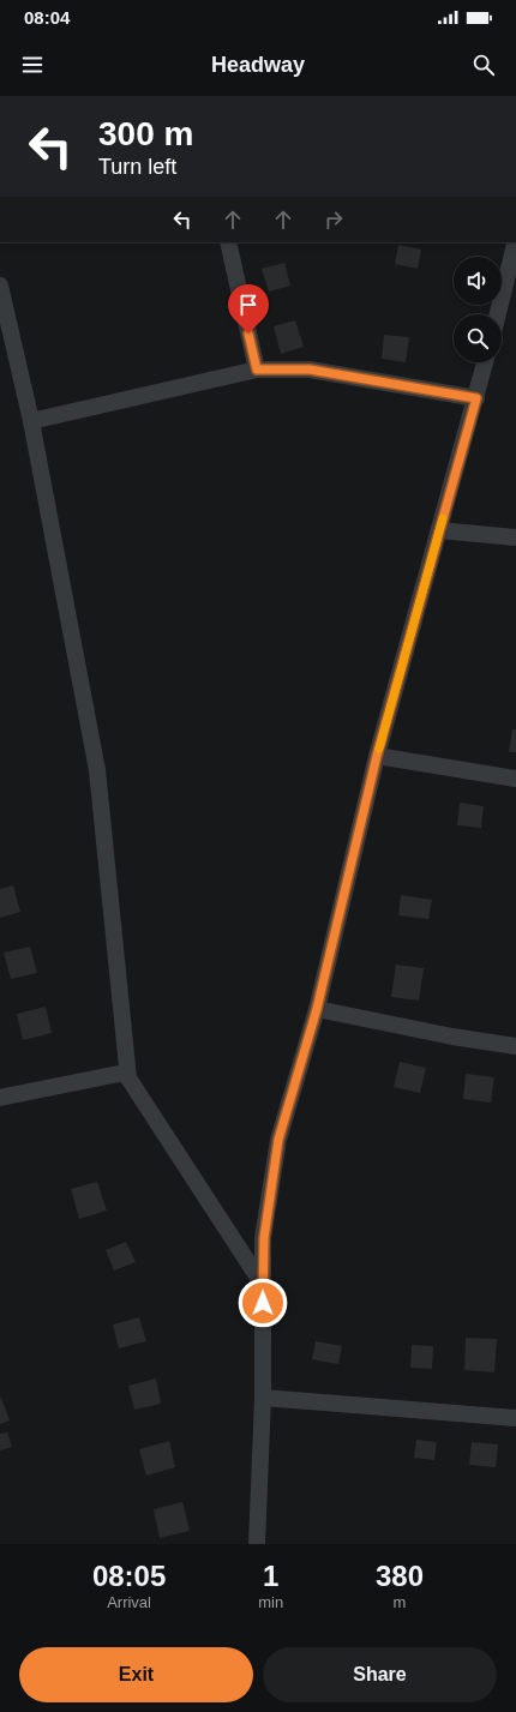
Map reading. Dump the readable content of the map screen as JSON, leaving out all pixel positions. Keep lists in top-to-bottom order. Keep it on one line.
{"page":{"status":"08:04","header":"Headway","turn":["300 m","Turn left"],"eta":["08:05","Arrival","1","min","380","m"],"buttons":["Exit","Share"]}}
